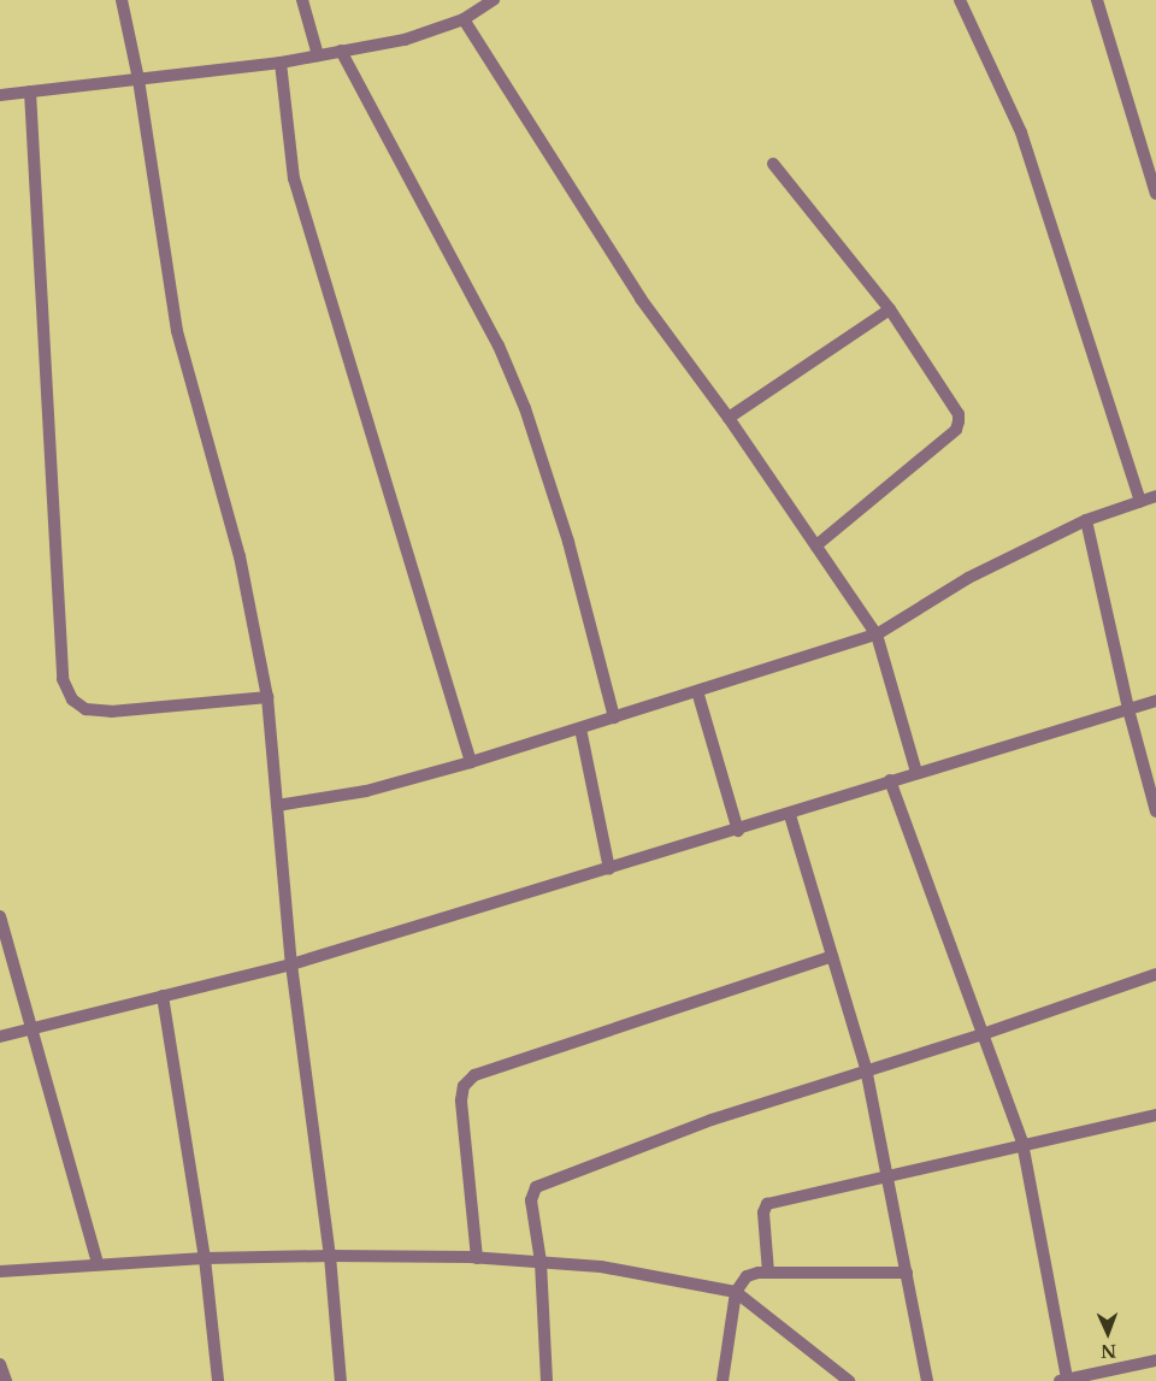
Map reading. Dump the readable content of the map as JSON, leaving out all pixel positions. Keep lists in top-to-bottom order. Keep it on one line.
{"north":"bottom"}
